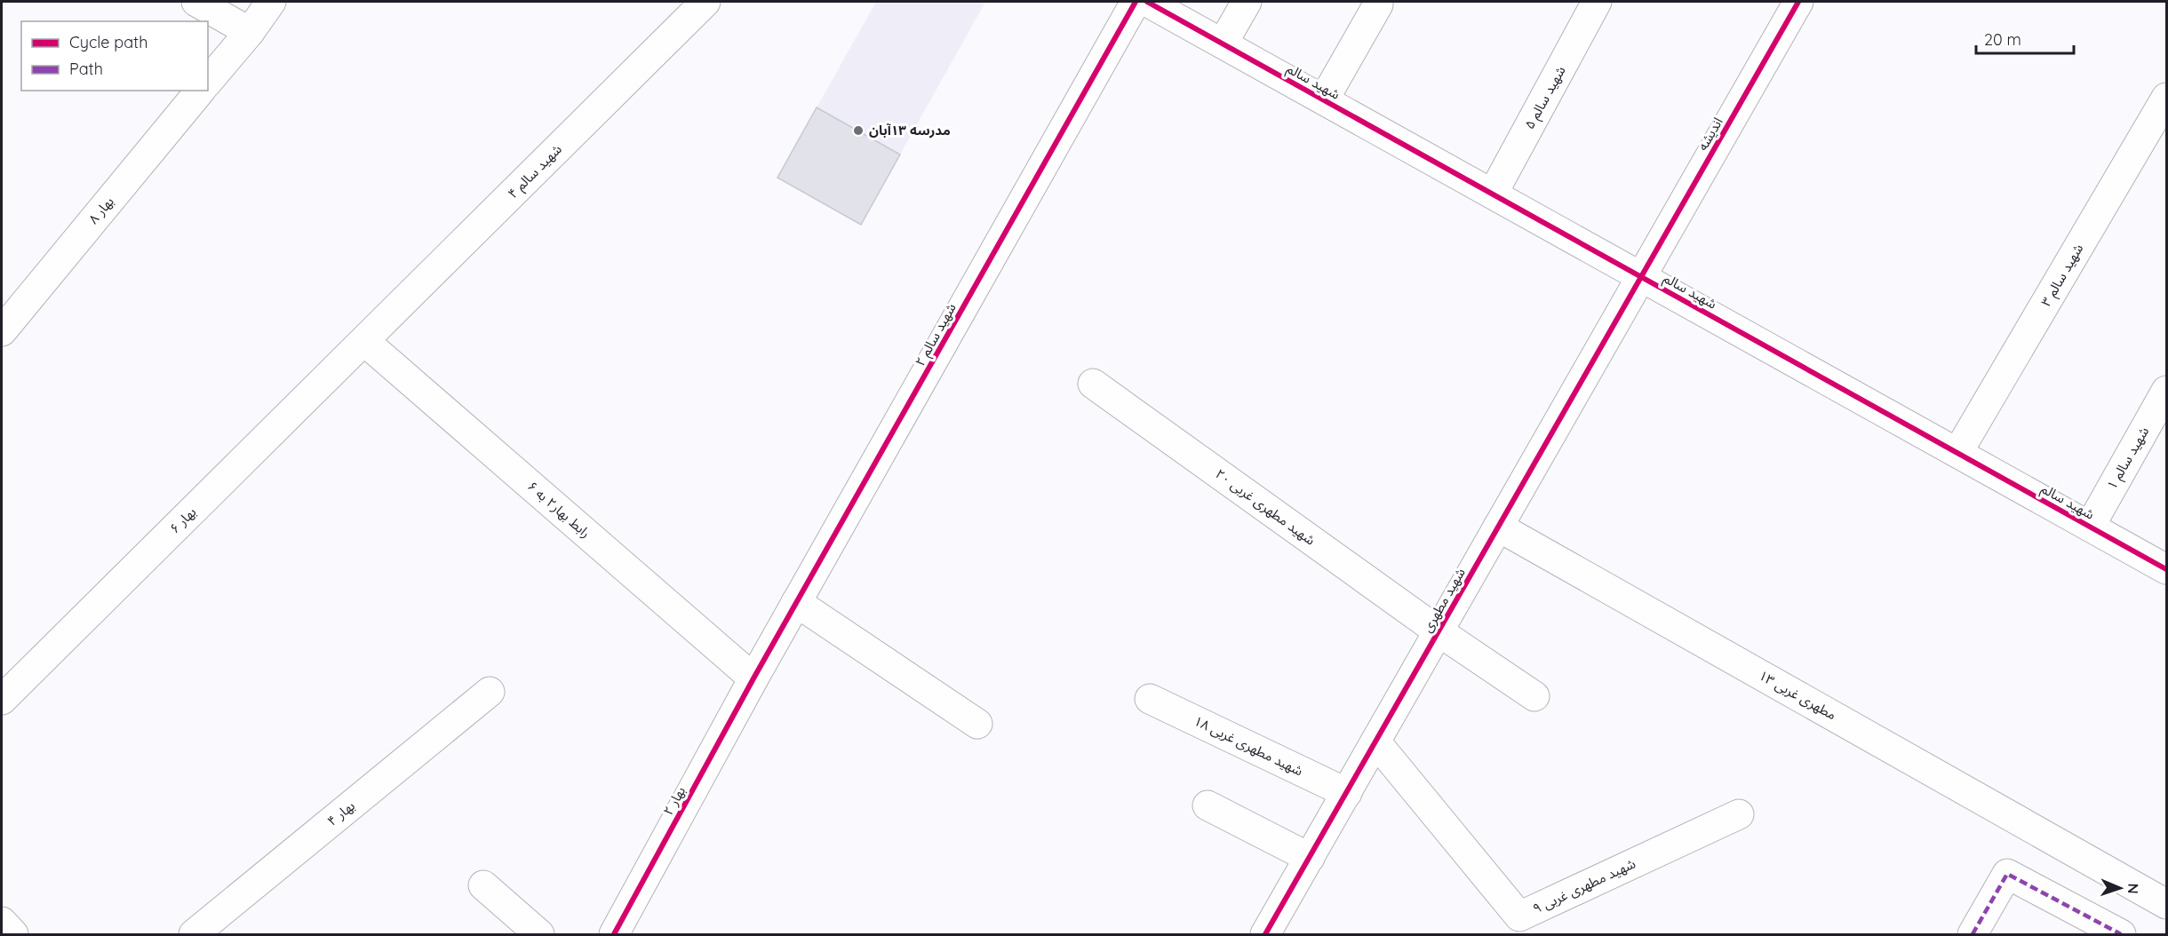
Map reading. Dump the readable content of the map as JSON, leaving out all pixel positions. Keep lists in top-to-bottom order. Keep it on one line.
{"streets":{"street":["شهید سالم","شهید سالم ۵","اندیشه","شهید سالم ۴","بهار ۸","۳ شهید سالم","شهید سالم ۲","شهید سالم ۱","شهید مطهری غربی ۲۰","رابط بهار۲ به ۶","بهار ۶","شهید مطهری","مطهری غربی ۱۳","شهید مطهری غربی ۱۸","بهار ۲","بهار ۴","شهید مطهری غربی ۹"]},"crossings":[["شهید سالم","شهید سالم ۵"],["شهید سالم","اندیشه"],["شهید سالم","۳ شهید سالم"],["شهید سالم","شهید سالم ۱"],["شهید سالم","شهید مطهری"],["اندیشه","شهید مطهری"],["شهید سالم ۴","رابط بهار۲ به ۶"],["شهید سالم ۴","بهار ۶"],["شهید سالم ۲","رابط بهار۲ به ۶"],["شهید سالم ۲","بهار ۲"],["شهید مطهری غربی ۲۰","شهید مطهری"],["رابط بهار۲ به ۶","بهار ۶"],["رابط بهار۲ به ۶","بهار ۲"],["شهید مطهری","مطهری غربی ۱۳"],["شهید مطهری","شهید مطهری غربی ۱۸"],["شهید مطهری","شهید مطهری غربی ۹"]],"places":["مدرسه ۱۳آبان"],"legend":["Cycle path","Path"],"scale_bar":"20 m","north":"right"}
